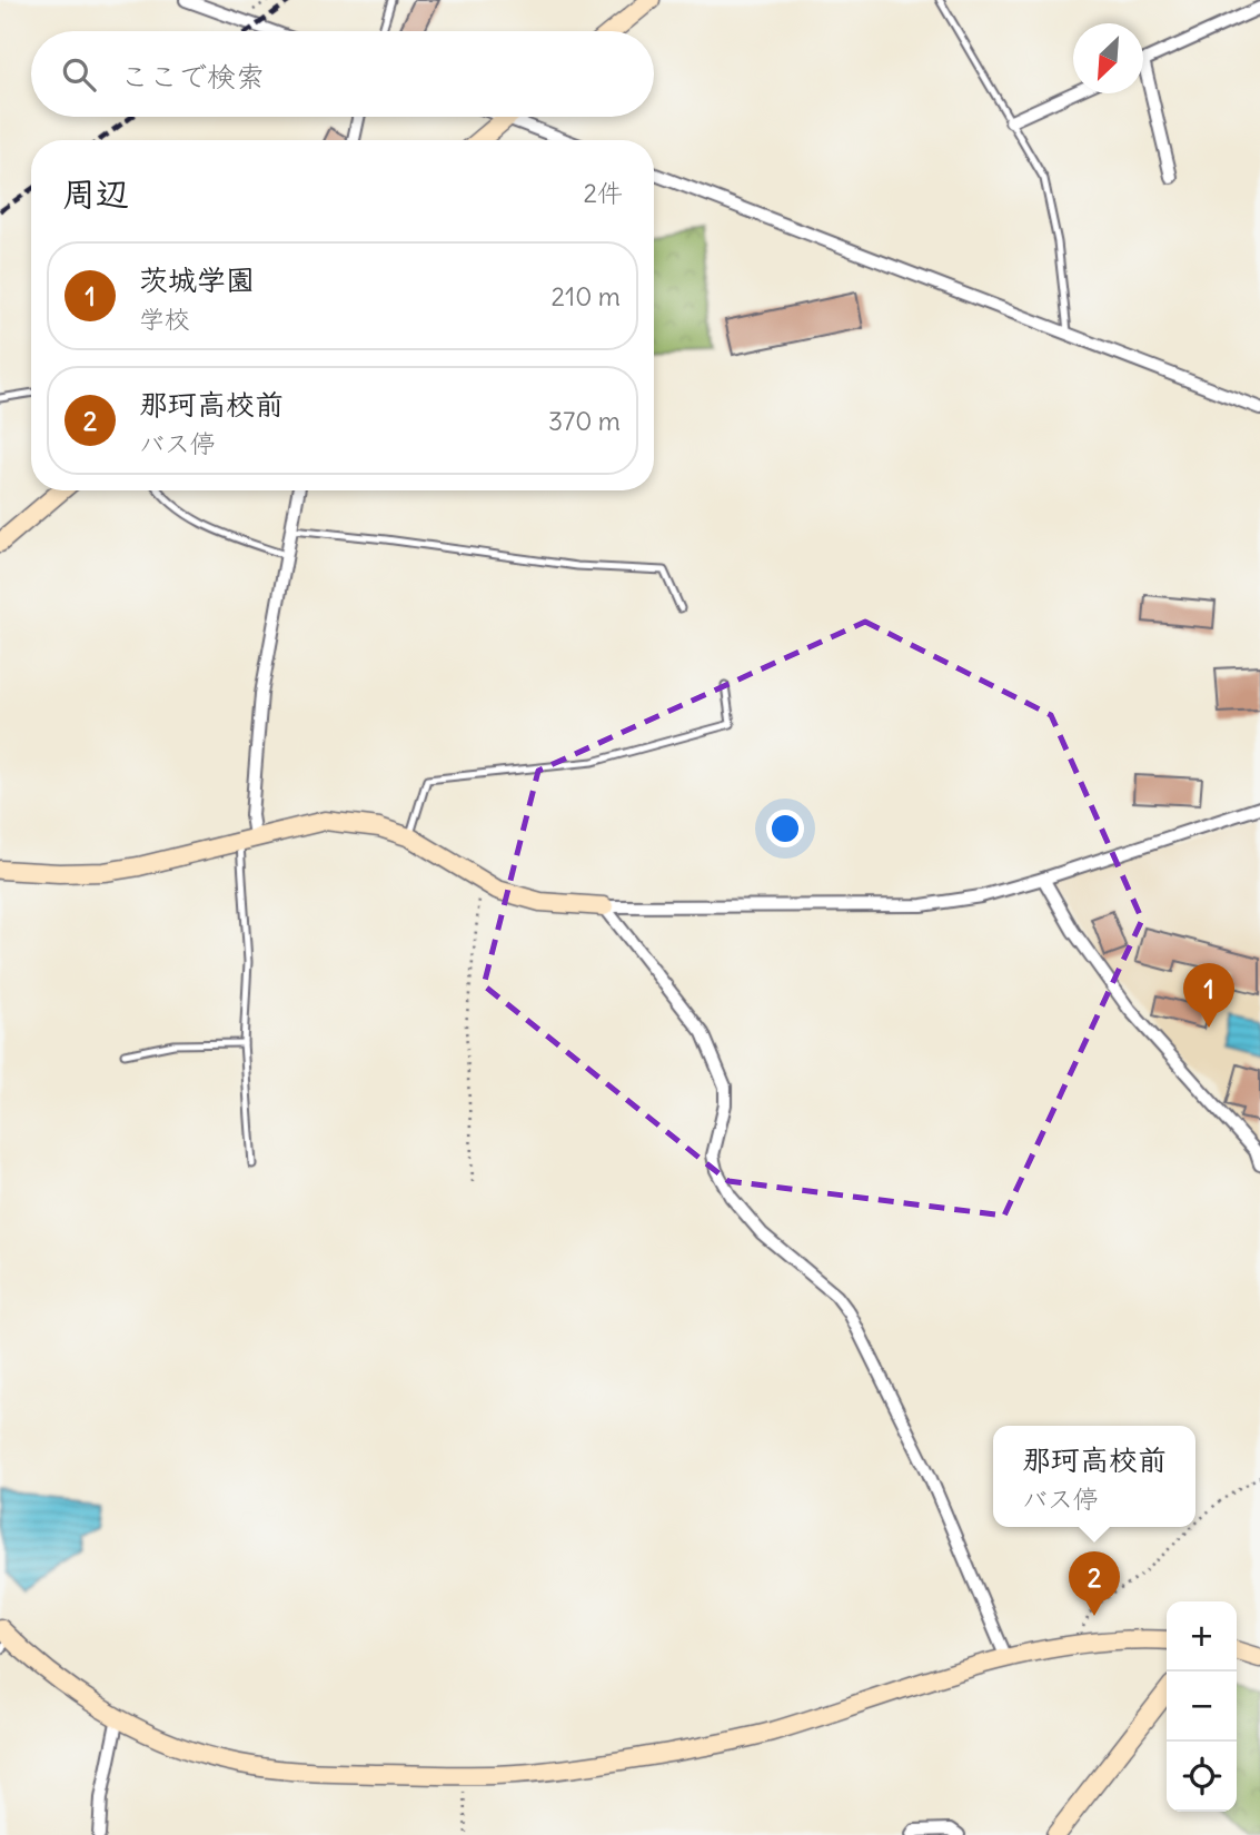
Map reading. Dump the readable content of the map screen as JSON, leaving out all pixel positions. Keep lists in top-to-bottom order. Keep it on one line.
{"north":"bottom left","page":{"search":"ここで検索","heading":["周辺","2件"],"list":[{"mark":"1","name":"茨城学園","note":"学校","value":"210 m"},{"mark":"2","name":"那珂高校前","note":"バス停","value":"370 m"}],"pins":["1","2"],"popup":["那珂高校前","バス停"],"map_buttons":["+","−"]}}
